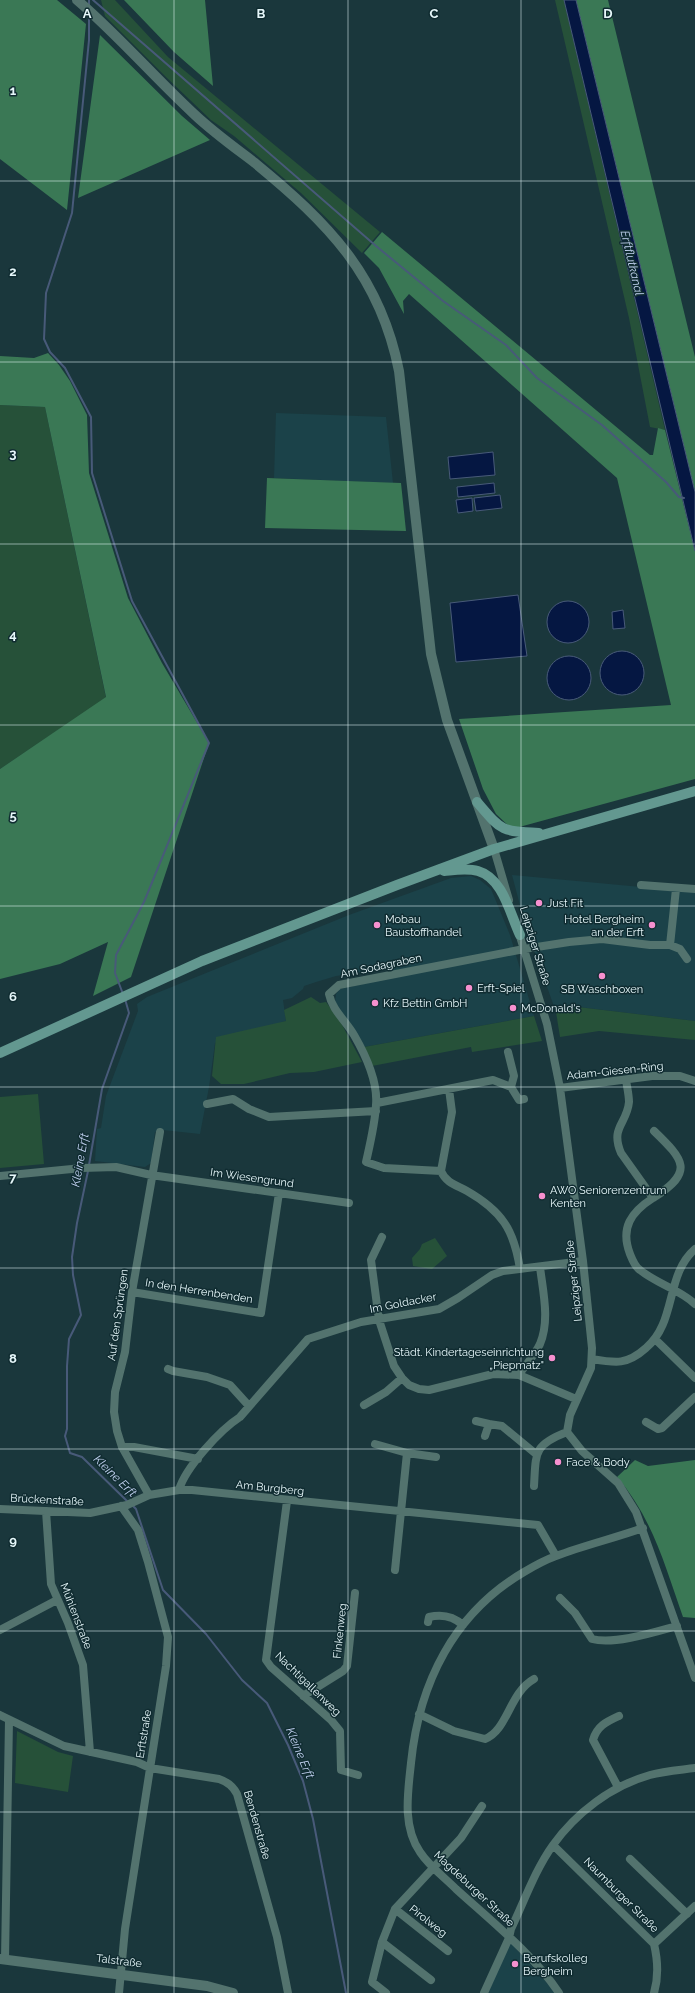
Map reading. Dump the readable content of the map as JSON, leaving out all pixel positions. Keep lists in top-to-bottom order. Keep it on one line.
{"streets":{"street":["Leipziger Straße","Am Sodagraben","Adam-Giesen-Ring","Im Wiesengrund","In den Herrenbenden","Im Goldacker","Auf den Sprüngen","Am Burgberg","Brückenstraße","Mühlenstraße","Finkenweg","Nachtigallenweg","Erftstraße","Bendenstraße","Magdeburger Straße","Naumburger Straße","Pirolweg","Talstraße"]},"crossings":[["Leipziger Straße","Am Sodagraben"],["Leipziger Straße","Adam-Giesen-Ring"],["Leipziger Straße","Im Goldacker"],["Im Wiesengrund","In den Herrenbenden"],["Im Wiesengrund","Auf den Sprüngen"],["In den Herrenbenden","Auf den Sprüngen"],["Im Goldacker","Am Burgberg"],["Auf den Sprüngen","Am Burgberg"],["Am Burgberg","Brückenstraße"],["Am Burgberg","Nachtigallenweg"],["Am Burgberg","Magdeburger Straße"],["Brückenstraße","Mühlenstraße"],["Brückenstraße","Erftstraße"],["Mühlenstraße","Bendenstraße"],["Finkenweg","Nachtigallenweg"],["Erftstraße","Bendenstraße"],["Erftstraße","Talstraße"],["Magdeburger Straße","Pirolweg"]],"water":["Erftflutkanal","Kleine Erft"],"places":["Just Fit","Mobau Baustoffhandel","Hotel Bergheim an der Erft","SB Waschboxen","Erft-Spiel","Kfz Bettin GmbH","McDonald's","AWO Seniorenzentrum Kenten","Städt. Kindertageseinrichtung „Piepmatz\"","Face & Body","Berufskolleg Bergheim"],"grid":{"columns":["A","B","C","D"],"rows":["1","2","3","4","5","6","7","8","9"]}}
